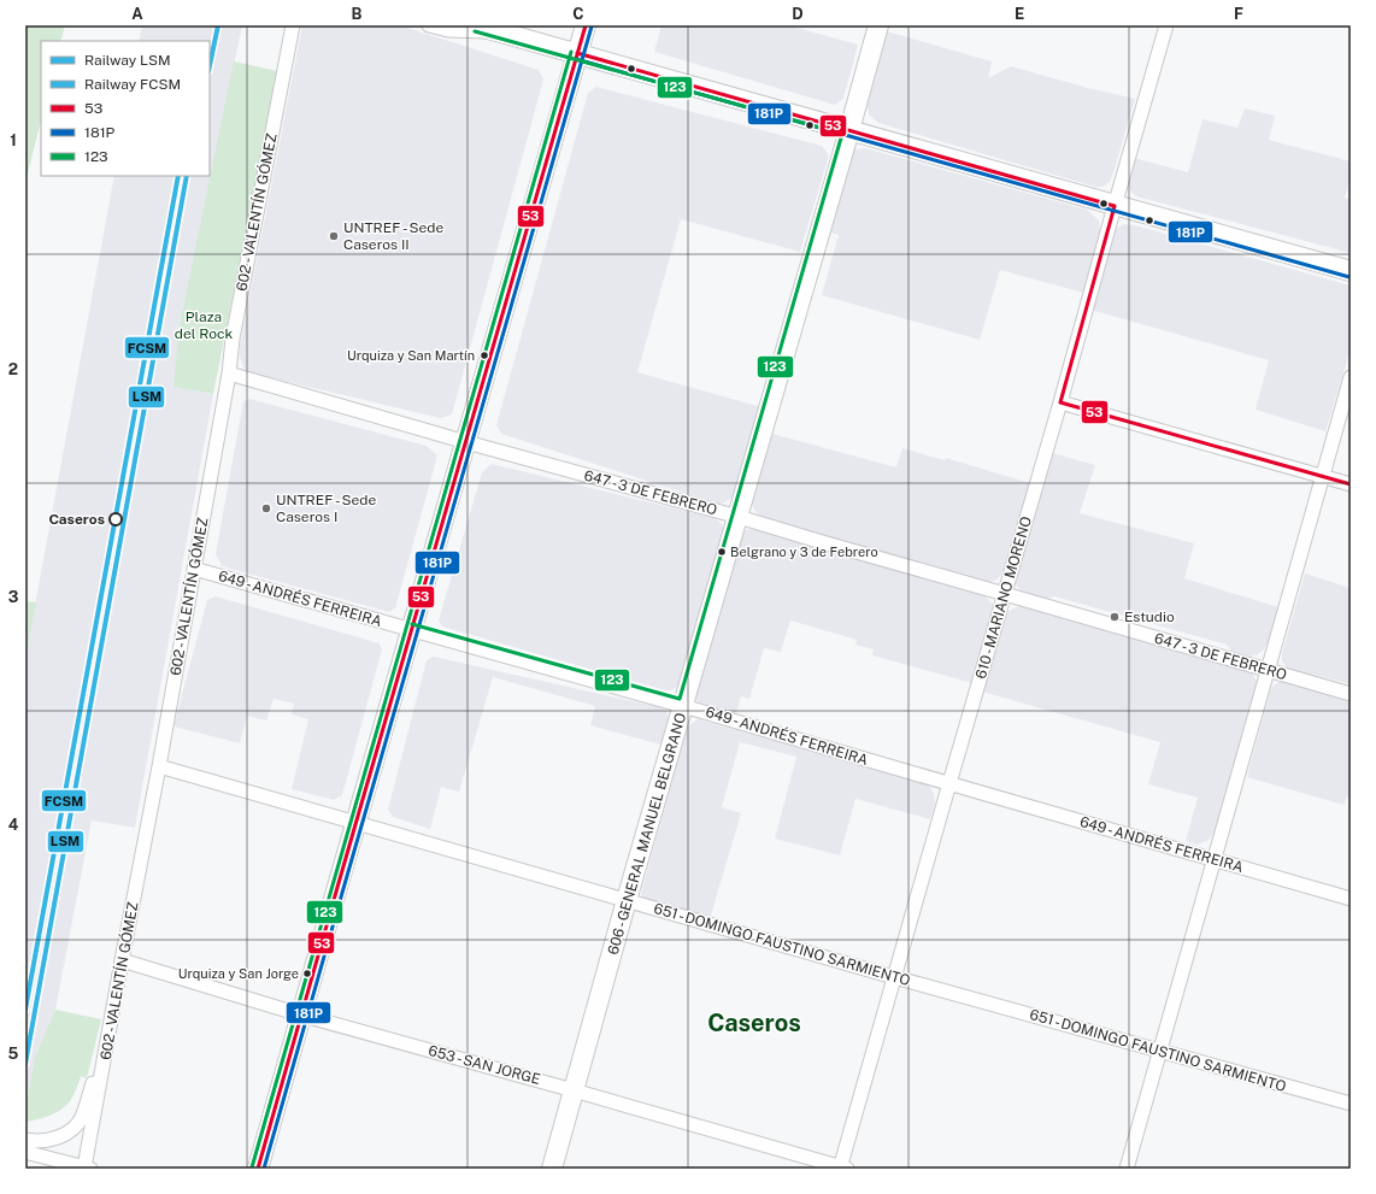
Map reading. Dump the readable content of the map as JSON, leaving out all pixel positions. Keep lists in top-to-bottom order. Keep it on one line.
{"streets":{"main road":["606 - GENERAL MANUEL BELGRANO"],"street":["602 - VALENTÍN GÓMEZ","647 - 3 DE FEBRERO","610 - MARIANO MORENO","649 - ANDRÉS FERREIRA","651 - DOMINGO FAUSTINO SARMIENTO","653 - SAN JORGE"]},"crossings":[["602 - VALENTÍN GÓMEZ","647 - 3 DE FEBRERO"],["602 - VALENTÍN GÓMEZ","649 - ANDRÉS FERREIRA"],["602 - VALENTÍN GÓMEZ","651 - DOMINGO FAUSTINO SARMIENTO"],["602 - VALENTÍN GÓMEZ","653 - SAN JORGE"],["647 - 3 DE FEBRERO","610 - MARIANO MORENO"],["647 - 3 DE FEBRERO","606 - GENERAL MANUEL BELGRANO"],["610 - MARIANO MORENO","649 - ANDRÉS FERREIRA"],["610 - MARIANO MORENO","651 - DOMINGO FAUSTINO SARMIENTO"],["610 - MARIANO MORENO","653 - SAN JORGE"],["649 - ANDRÉS FERREIRA","606 - GENERAL MANUEL BELGRANO"],["606 - GENERAL MANUEL BELGRANO","651 - DOMINGO FAUSTINO SARMIENTO"],["606 - GENERAL MANUEL BELGRANO","653 - SAN JORGE"]],"districts":["Caseros"],"parks":["Plaza del Rock"],"places":["UNTREF - Sede Caseros II","Urquiza y San Martín","UNTREF - Sede Caseros I","Caseros","Belgrano y 3 de Febrero","Estudio","Urquiza y San Jorge"],"lines":["rail line LSM","transit line 53","transit line 181P","transit line 123","rail line FCSM"],"legend":["Railway LSM","Railway FCSM","53","181P","123"],"grid":{"columns":["A","B","C","D","E","F"],"rows":["1","2","3","4","5"]}}
